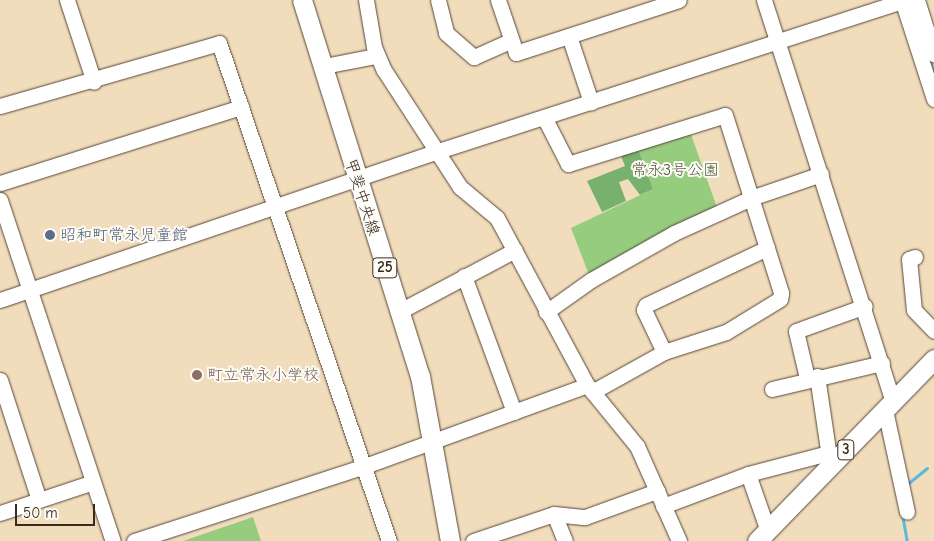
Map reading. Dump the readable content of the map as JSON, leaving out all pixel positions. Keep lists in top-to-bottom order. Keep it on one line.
{"streets":{"main road":["甲斐中央線","25","3"]},"parks":["常永3号公園"],"places":["昭和町常永児童館","町立常永小学校"],"scale_bar":"50 m"}
